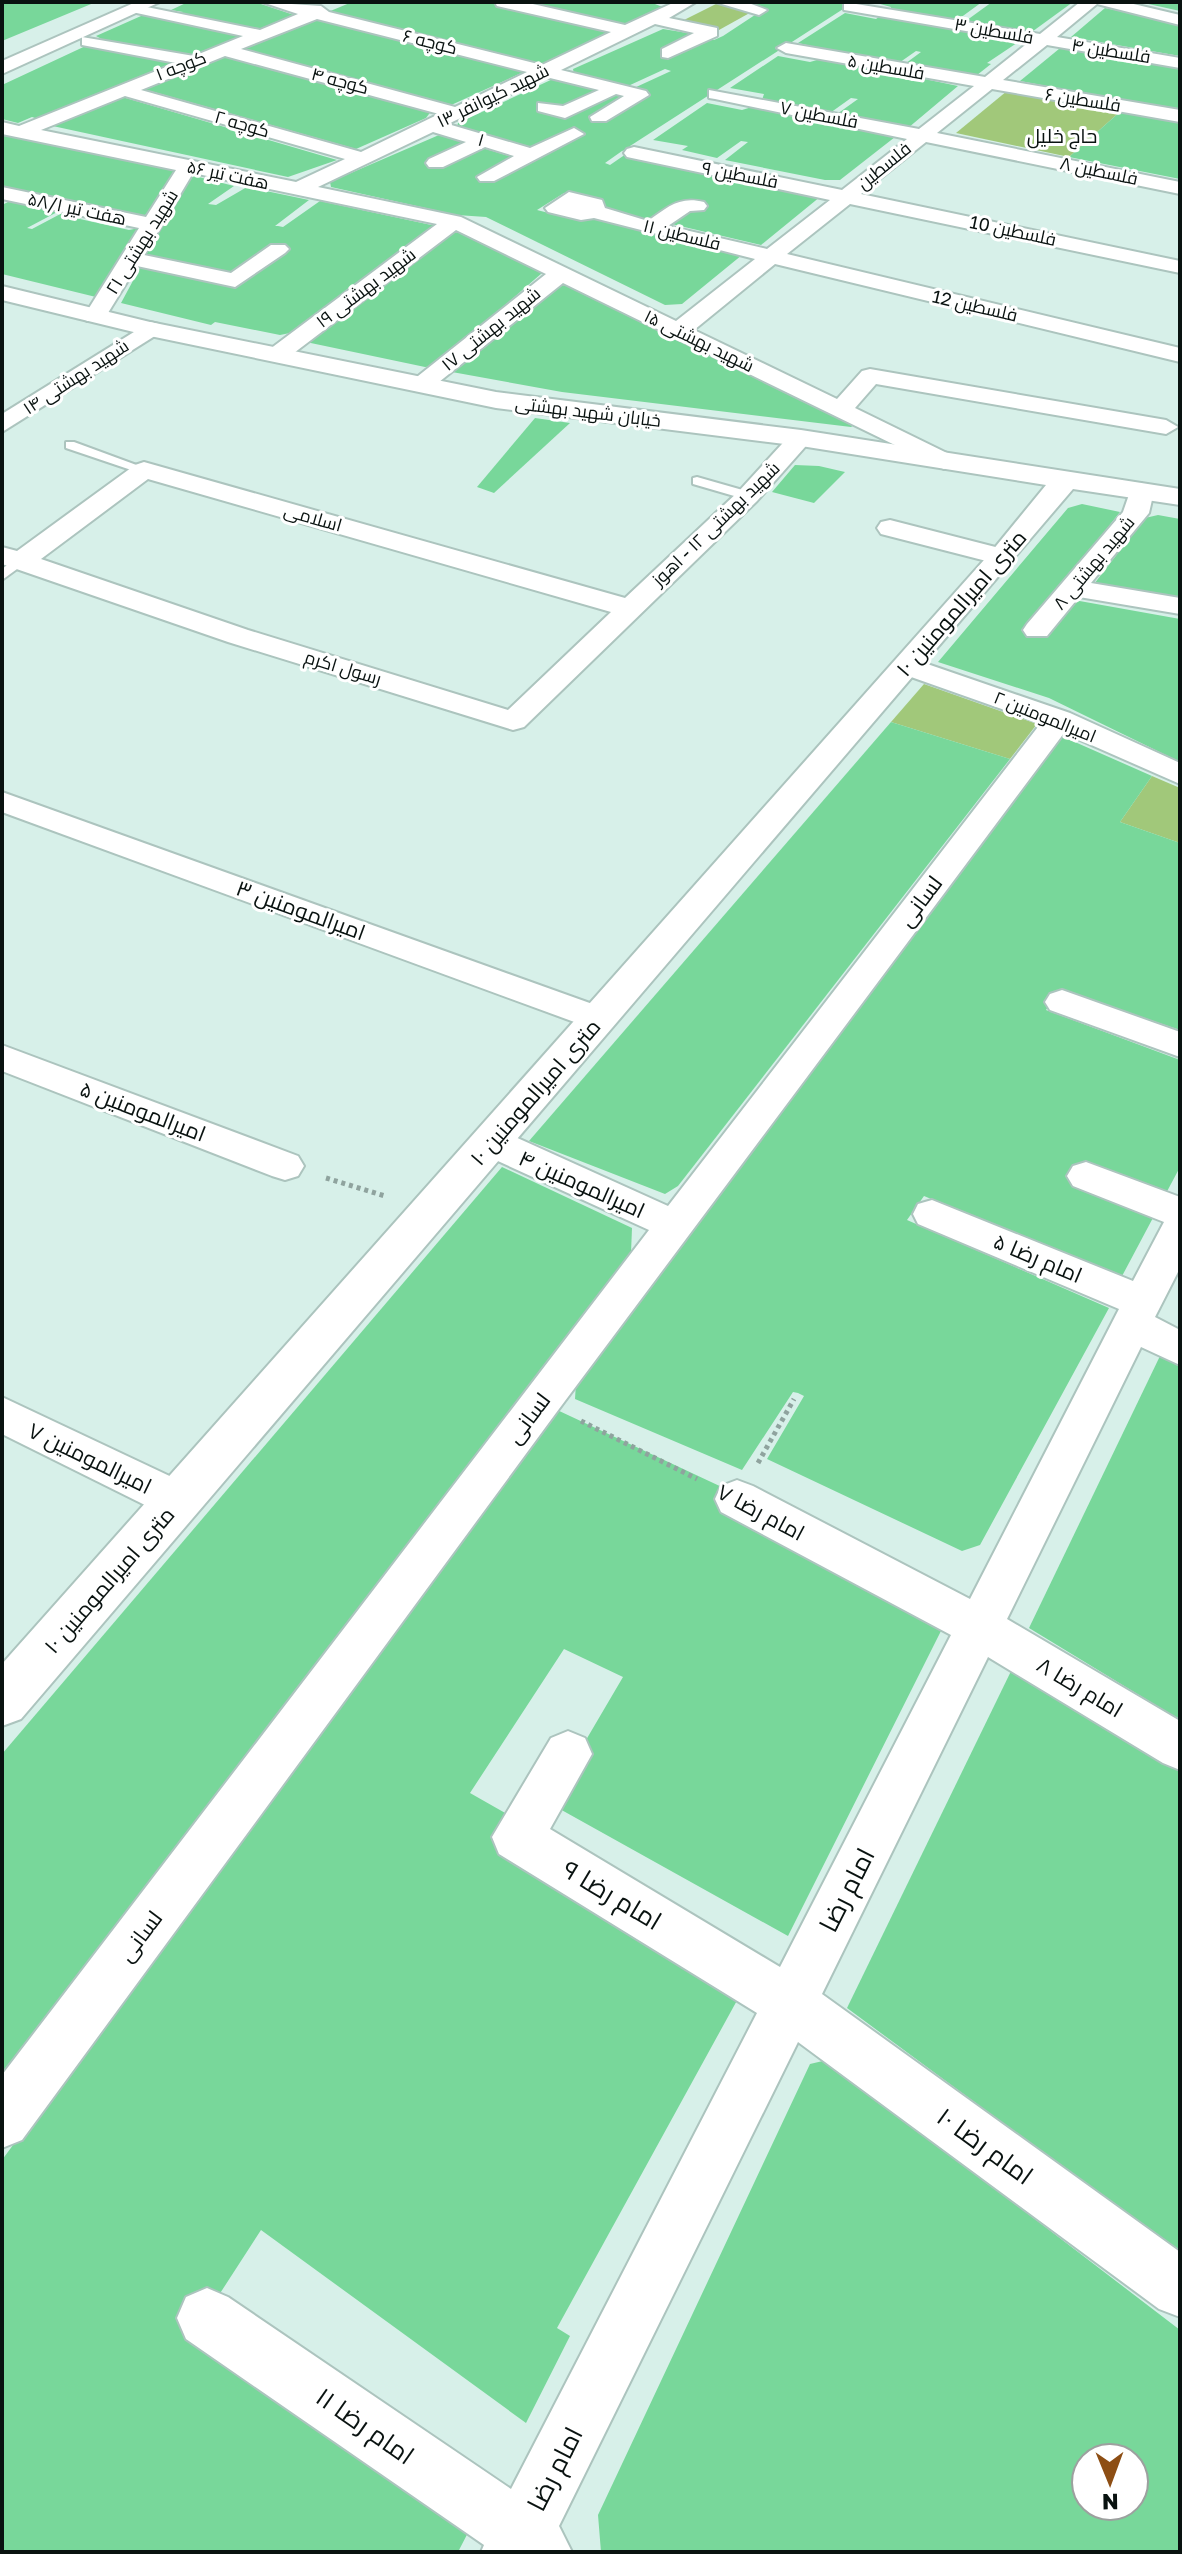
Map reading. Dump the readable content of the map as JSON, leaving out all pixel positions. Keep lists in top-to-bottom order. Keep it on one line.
{"streets":{"street":["فلسطین ۳","کوچه ۶","فلسطین ۴","کوچه ۱","فلسطین ۵","کوچه ۴","شهید کیوانفر ۱۳","فلسطین ۶","فلسطین ۷","کوچه ۲","۱","فلسطین","فلسطین ۸","هفت تیر ۵۶","فلسطین ۹","هفت تیر ۵۸/۱","فلسطین 10","فلسطین ۱۱","شهید بهشتی ۲۱","شهید بهشتی ۱۹","فلسطین 12","شهید بهشتی ۱۷","شهید بهشتی ۱۵","شهید بهشتی ۱۴","خیابان شهید بهشتی","اسلامی","شهید بهشتی ۱۲ - اهوز","شهید بهشتی ۸","۱۰ متری امیرالمومنین","رسول اکرم","امیرالمومنین ۲","لسانی","امیرالمومنین ۳","امیرالمومنین ۵","امیرالمومنین ۴","امام رضا ۵","امیرالمومنین ۷","امام رضا ۷","امام رضا ۸","امام رضا","امام رضا ۹","امام رضا ۱۰","امام رضا ۱۱"]},"crossings":[["فلسطین ۳","فلسطین ۴"],["فلسطین ۳","فلسطین"],["کوچه ۶","کوچه ۱"],["کوچه ۶","شهید کیوانفر ۱۳"],["فلسطین ۴","فلسطین"],["کوچه ۱","کوچه ۴"],["کوچه ۱","کوچه ۲"],["کوچه ۱","هفت تیر ۵۶"],["فلسطین ۵","فلسطین ۶"],["فلسطین ۵","فلسطین"],["کوچه ۴","شهید کیوانفر ۱۳"],["شهید کیوانفر ۱۳","کوچه ۲"],["شهید کیوانفر ۱۳","۱"],["شهید کیوانفر ۱۳","هفت تیر ۵۶"],["فلسطین ۶","فلسطین"],["فلسطین ۷","فلسطین"],["فلسطین ۷","فلسطین ۸"],["فلسطین","فلسطین ۸"],["فلسطین","فلسطین ۹"],["فلسطین","فلسطین 10"],["فلسطین","فلسطین ۱۱"],["فلسطین","فلسطین 12"],["فلسطین","شهید بهشتی ۱۵"],["هفت تیر ۵۶","شهید بهشتی ۲۱"],["فلسطین ۹","فلسطین 10"],["هفت تیر ۵۸/۱","شهید بهشتی ۲۱"],["فلسطین ۱۱","فلسطین 12"],["شهید بهشتی ۲۱","خیابان شهید بهشتی"],["شهید بهشتی ۱۹","شهید بهشتی ۱۵"],["شهید بهشتی ۱۹","خیابان شهید بهشتی"],["شهید بهشتی ۱۷","شهید بهشتی ۱۵"],["شهید بهشتی ۱۷","خیابان شهید بهشتی"],["شهید بهشتی ۱۵","خیابان شهید بهشتی"],["شهید بهشتی ۱۴","خیابان شهید بهشتی"],["خیابان شهید بهشتی","شهید بهشتی ۱۲ - اهوز"],["خیابان شهید بهشتی","شهید بهشتی ۸"],["خیابان شهید بهشتی","۱۰ متری امیرالمومنین"],["اسلامی","شهید بهشتی ۱۲ - اهوز"],["اسلامی","رسول اکرم"],["شهید بهشتی ۱۲ - اهوز","رسول اکرم"],["۱۰ متری امیرالمومنین","امیرالمومنین ۲"],["۱۰ متری امیرالمومنین","امیرالمومنین ۳"],["۱۰ متری امیرالمومنین","امیرالمومنین ۴"],["۱۰ متری امیرالمومنین","امیرالمومنین ۷"],["امیرالمومنین ۲","لسانی"],["لسانی","امیرالمومنین ۴"],["لسانی","امام رضا ۷"],["امام رضا ۵","امام رضا"],["امام رضا ۷","امام رضا ۸"],["امام رضا ۷","امام رضا"],["امام رضا ۸","امام رضا"],["امام رضا","امام رضا ۹"],["امام رضا","امام رضا ۱۰"],["امام رضا","امام رضا ۱۱"],["امام رضا ۹","امام رضا ۱۰"]],"districts":["حاج خلیل"],"north":"bottom"}
